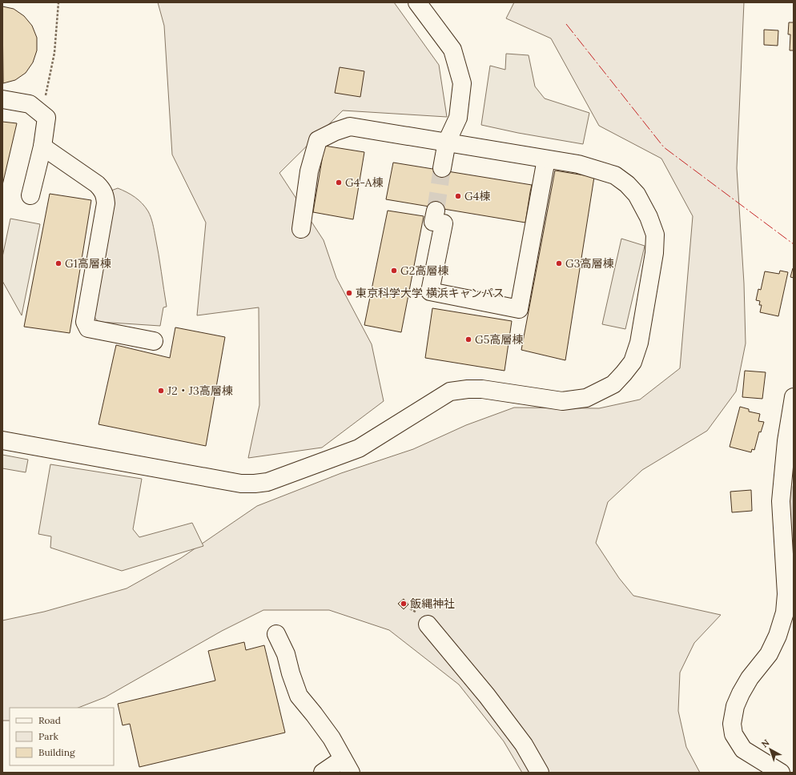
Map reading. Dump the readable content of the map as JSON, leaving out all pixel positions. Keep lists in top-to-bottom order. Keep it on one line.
{"places":["G4-A棟","G4棟","G1高層棟","G3高層棟","G2高層棟","東京科学大学 横浜キャンパス","G5高層棟","J2・J3高層棟","飯縄神社"],"legend":["Road","Park","Building"],"north":"top left"}
